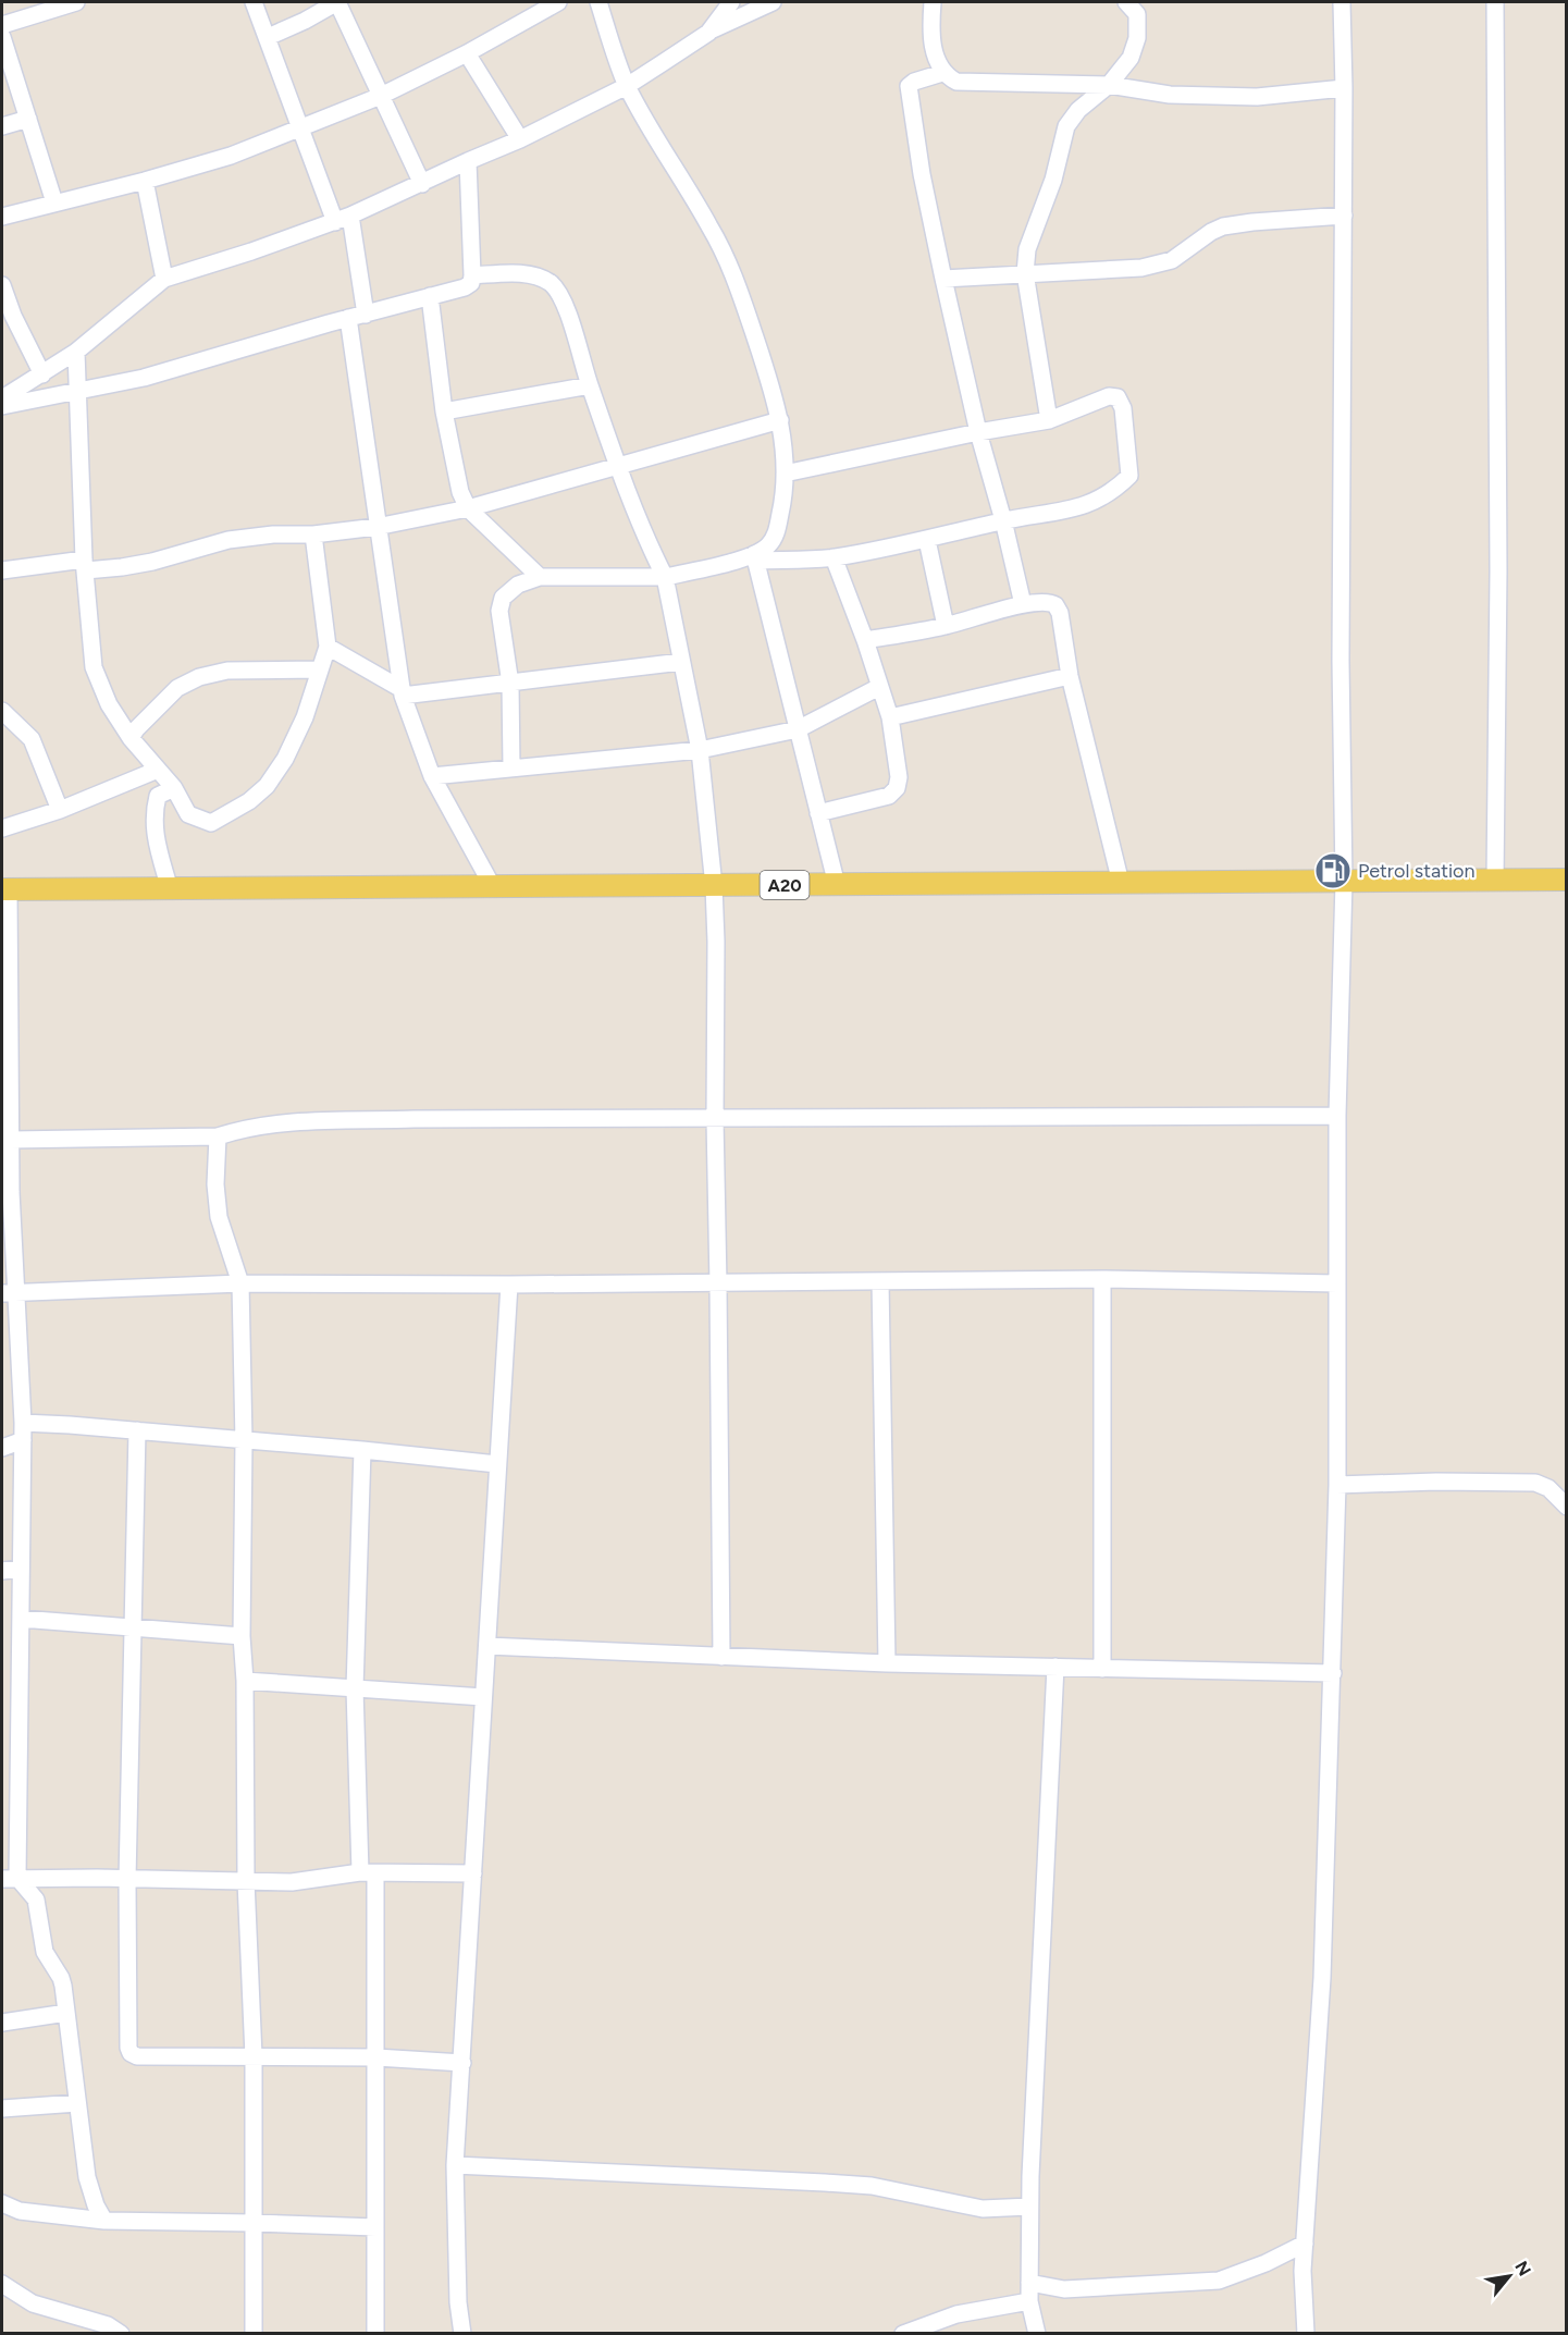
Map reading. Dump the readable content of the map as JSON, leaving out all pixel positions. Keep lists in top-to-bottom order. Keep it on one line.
{"streets":{"main road":["A20"]},"places":{"fuel station":["Petrol station"]},"north":"top right"}
